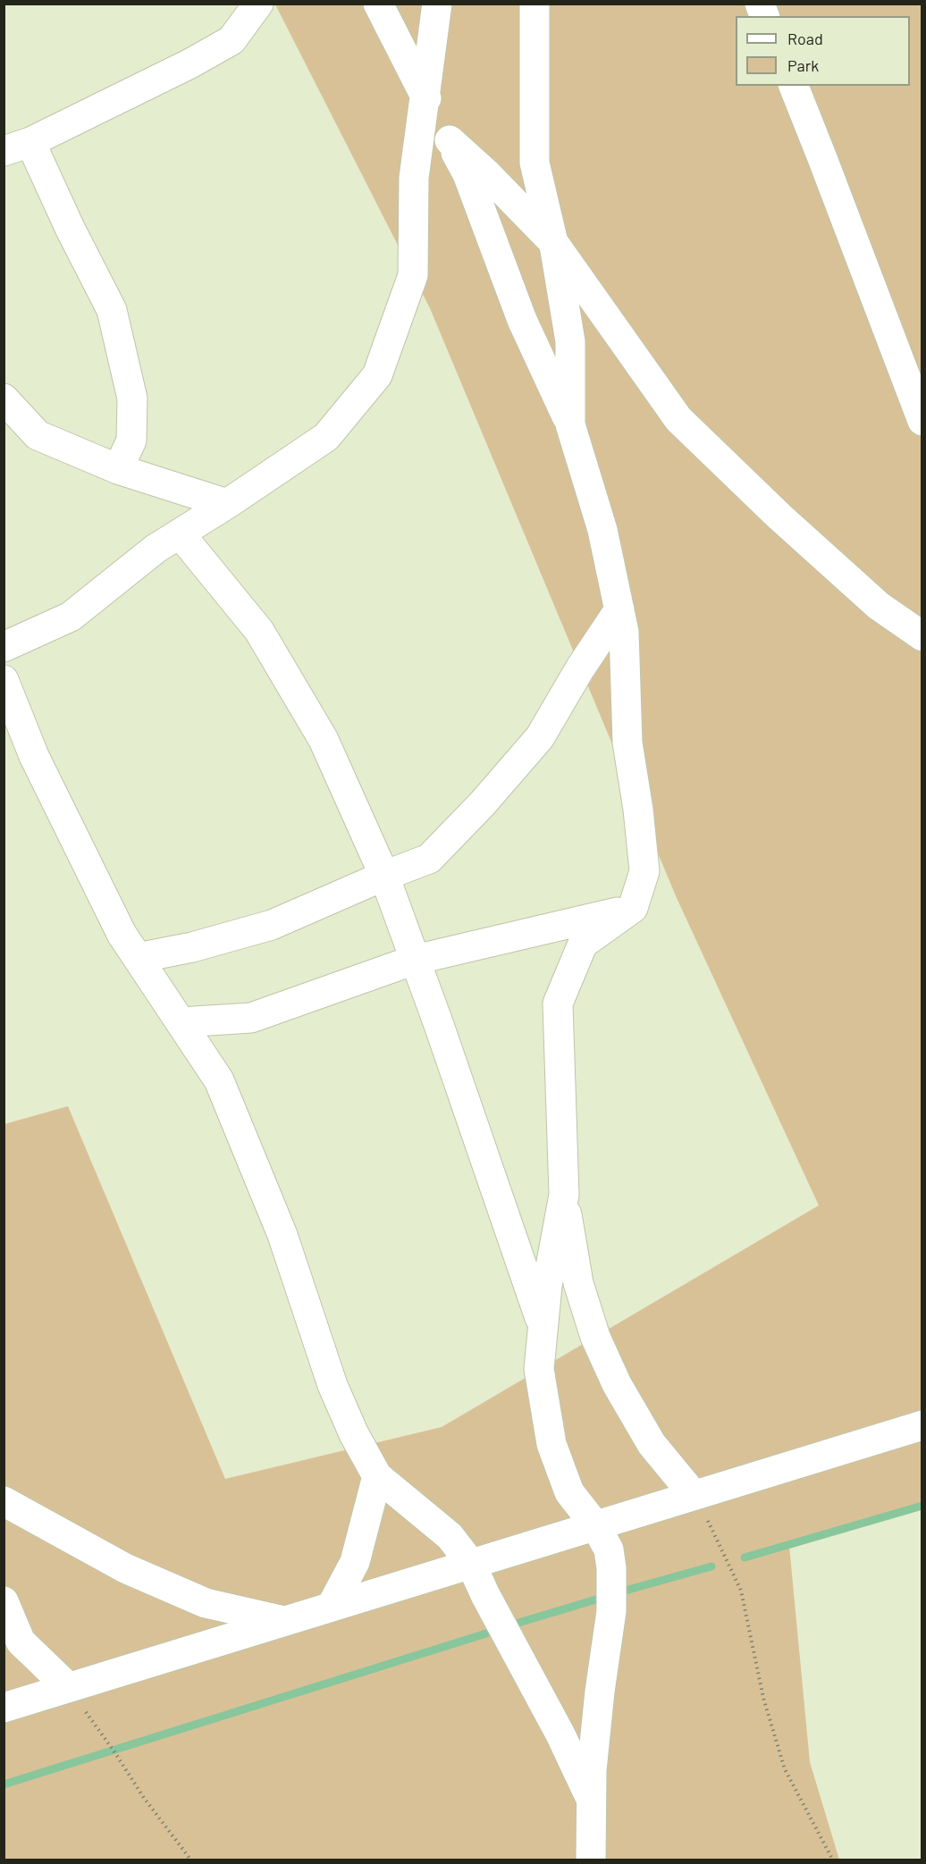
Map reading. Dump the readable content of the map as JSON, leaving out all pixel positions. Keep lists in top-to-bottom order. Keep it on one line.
{"legend":["Road","Park"]}
